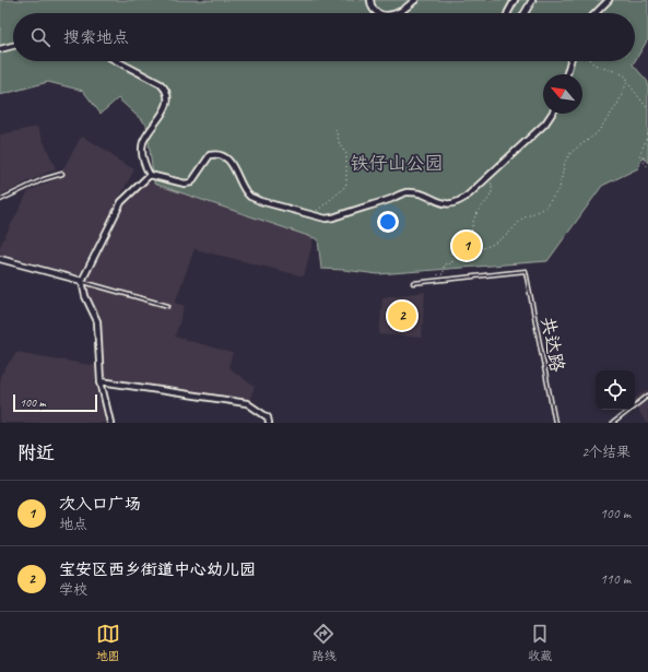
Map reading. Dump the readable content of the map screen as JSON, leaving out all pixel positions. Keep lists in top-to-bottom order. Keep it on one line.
{"streets":{"lane":["共达路"]},"parks":["铁仔山公园"],"scale_bar":"100 m","north":"top left","page":{"search":"搜索地点","pins":["1","2"],"scale":"100 m","heading":["附近","2个结果"],"list":[{"mark":"1","name":"次入口广场","note":"地点","value":"100 m"},{"mark":"2","name":"宝安区西乡街道中心幼儿园","note":"学校","value":"110 m"}],"nav":["地图","路线","收藏"]}}
